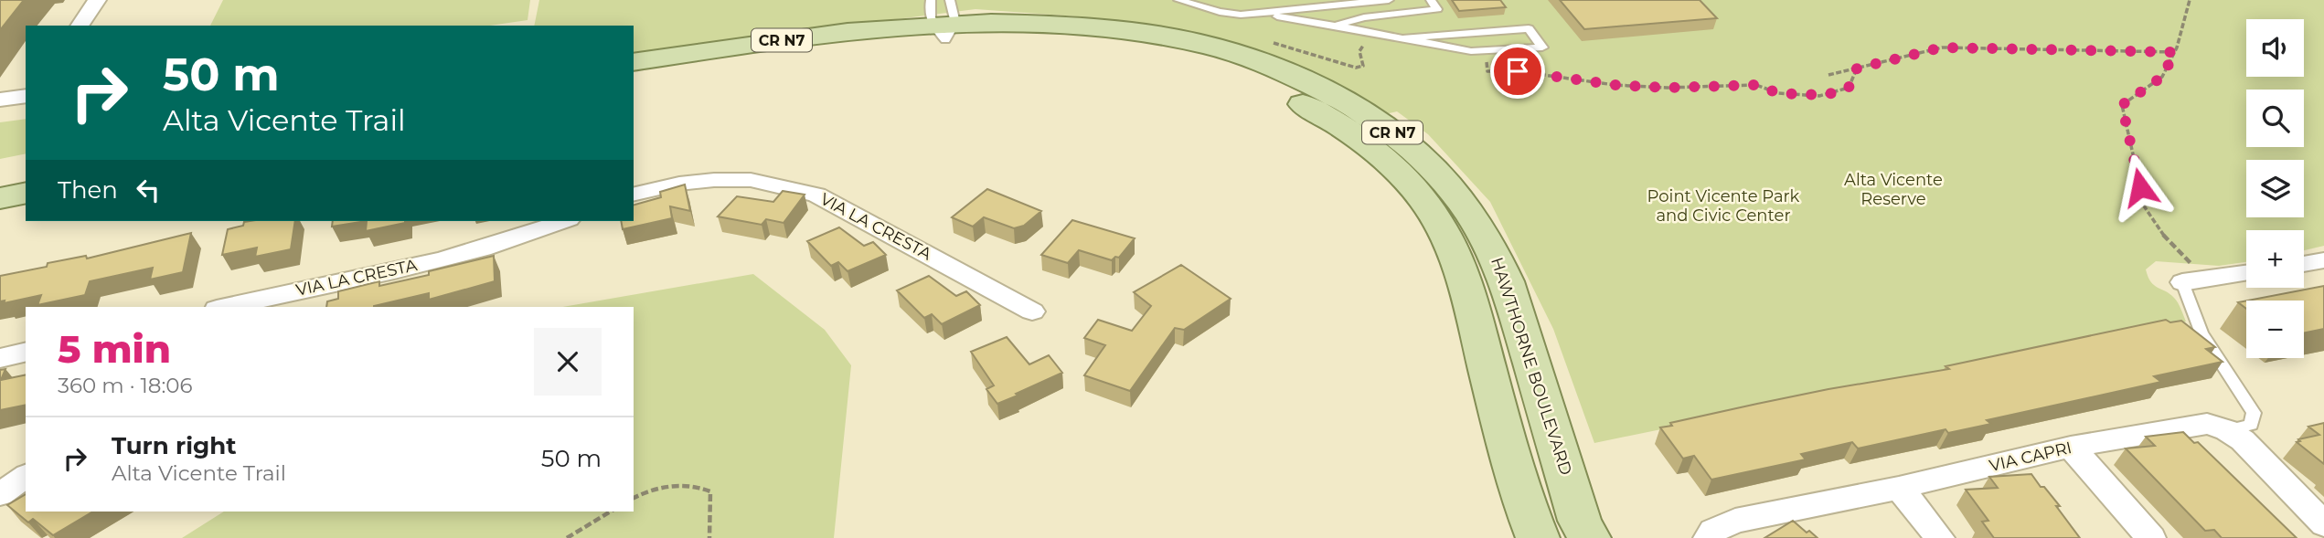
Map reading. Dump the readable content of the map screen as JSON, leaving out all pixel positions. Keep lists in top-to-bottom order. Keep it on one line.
{"streets":{"main road":["CR N7","HAWTHORNE BOULEVARD"],"street":["VIA LA CRESTA","VIA CAPRI"]},"parks":["Alta Vicente Reserve","Point Vicente Park and Civic Center"],"page":{"map_buttons":["+","−"],"turn":["50 m","Alta Vicente Trail"],"then":"Then","heading":["5 min","360 m · 18:06"],"list":[{"name":"Turn right","note":"Alta Vicente Trail","value":"50 m"}]}}
